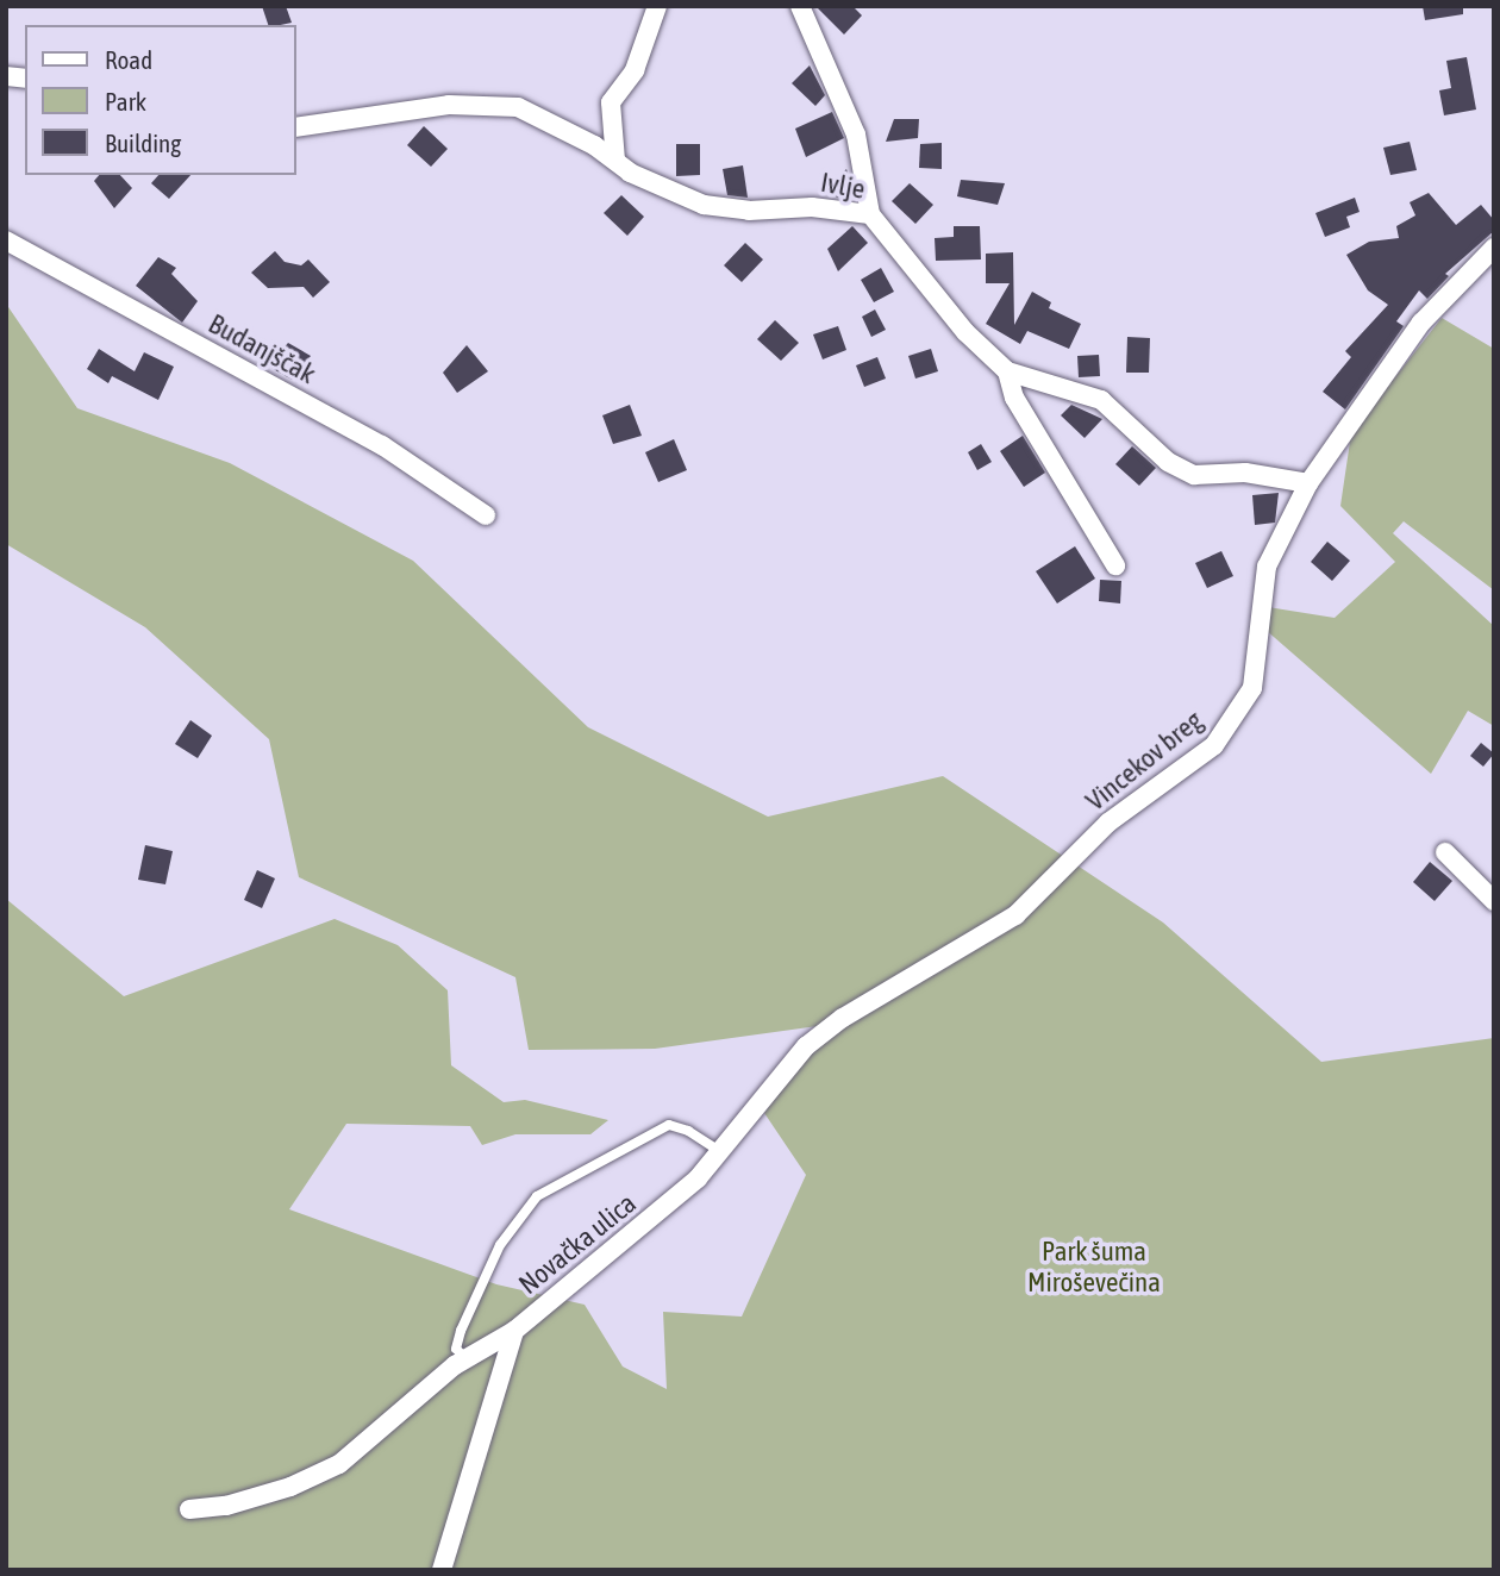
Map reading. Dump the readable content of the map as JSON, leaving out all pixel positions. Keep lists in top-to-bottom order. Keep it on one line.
{"streets":{"street":["Ivlje","Budanjščak","Vincekov breg","Novačka ulica"]},"crossings":[["Ivlje","Vincekov breg"],["Vincekov breg","Novačka ulica"]],"parks":["Park šuma Miroševečina"],"legend":["Road","Park","Building"]}
